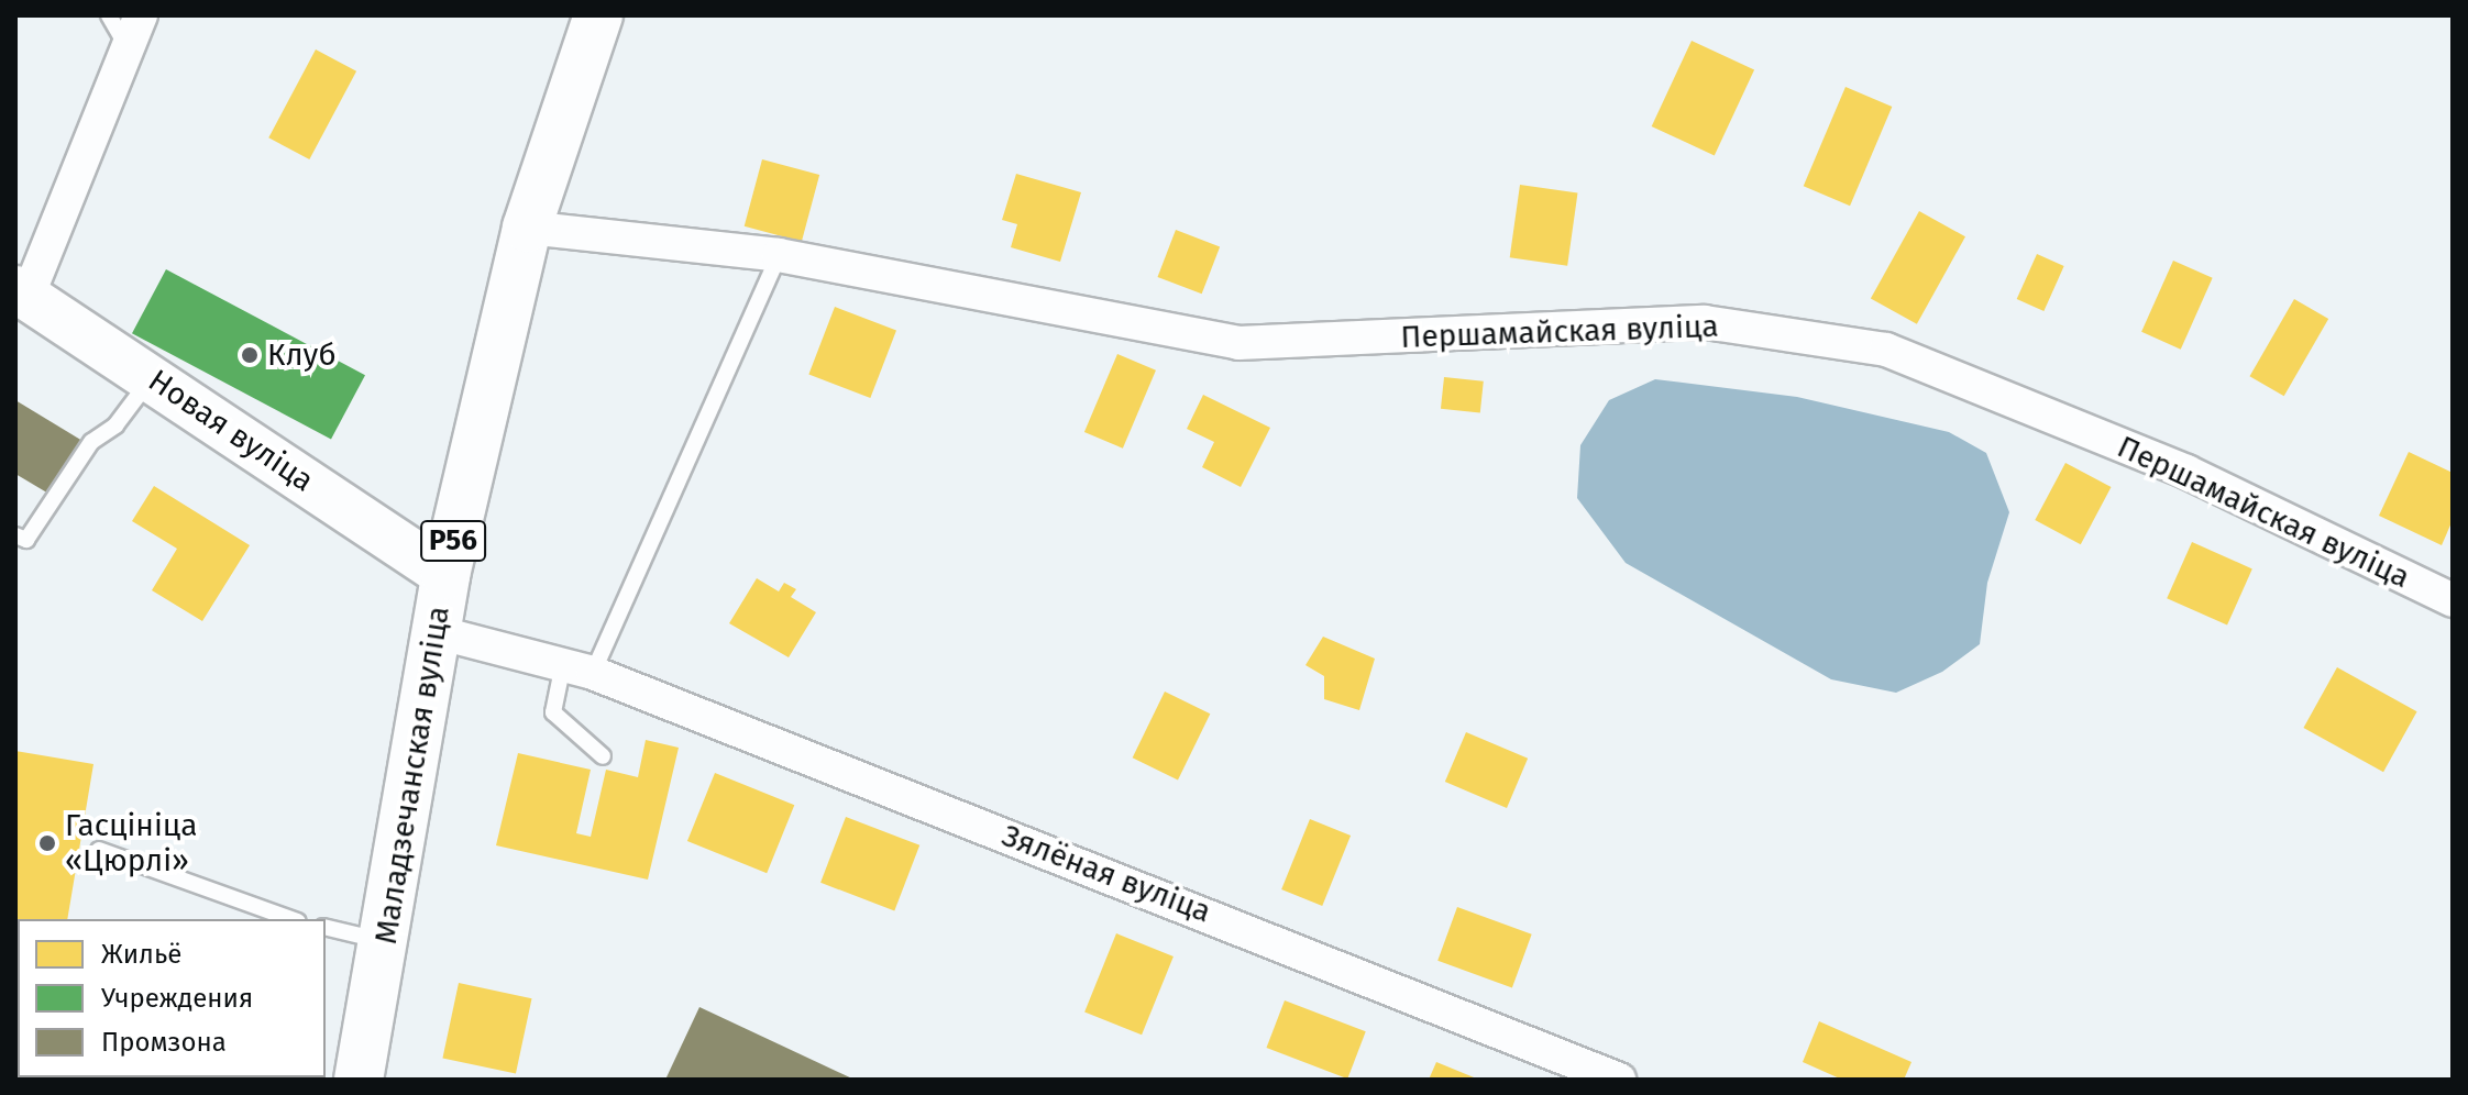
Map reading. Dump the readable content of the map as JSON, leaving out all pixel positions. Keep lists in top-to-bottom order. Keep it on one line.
{"streets":{"main road":["Р56","Маладзечанская вуліца"],"street":["Першамайская вуліца","Новая вуліца","Зялёная вуліца"]},"crossings":[["Першамайская вуліца","Маладзечанская вуліца"],["Новая вуліца","Маладзечанская вуліца"],["Маладзечанская вуліца","Зялёная вуліца"]],"places":["Клуб","Гасцініца «Цюрлі»"],"legend":["Жильё","Учреждения","Промзона"]}
